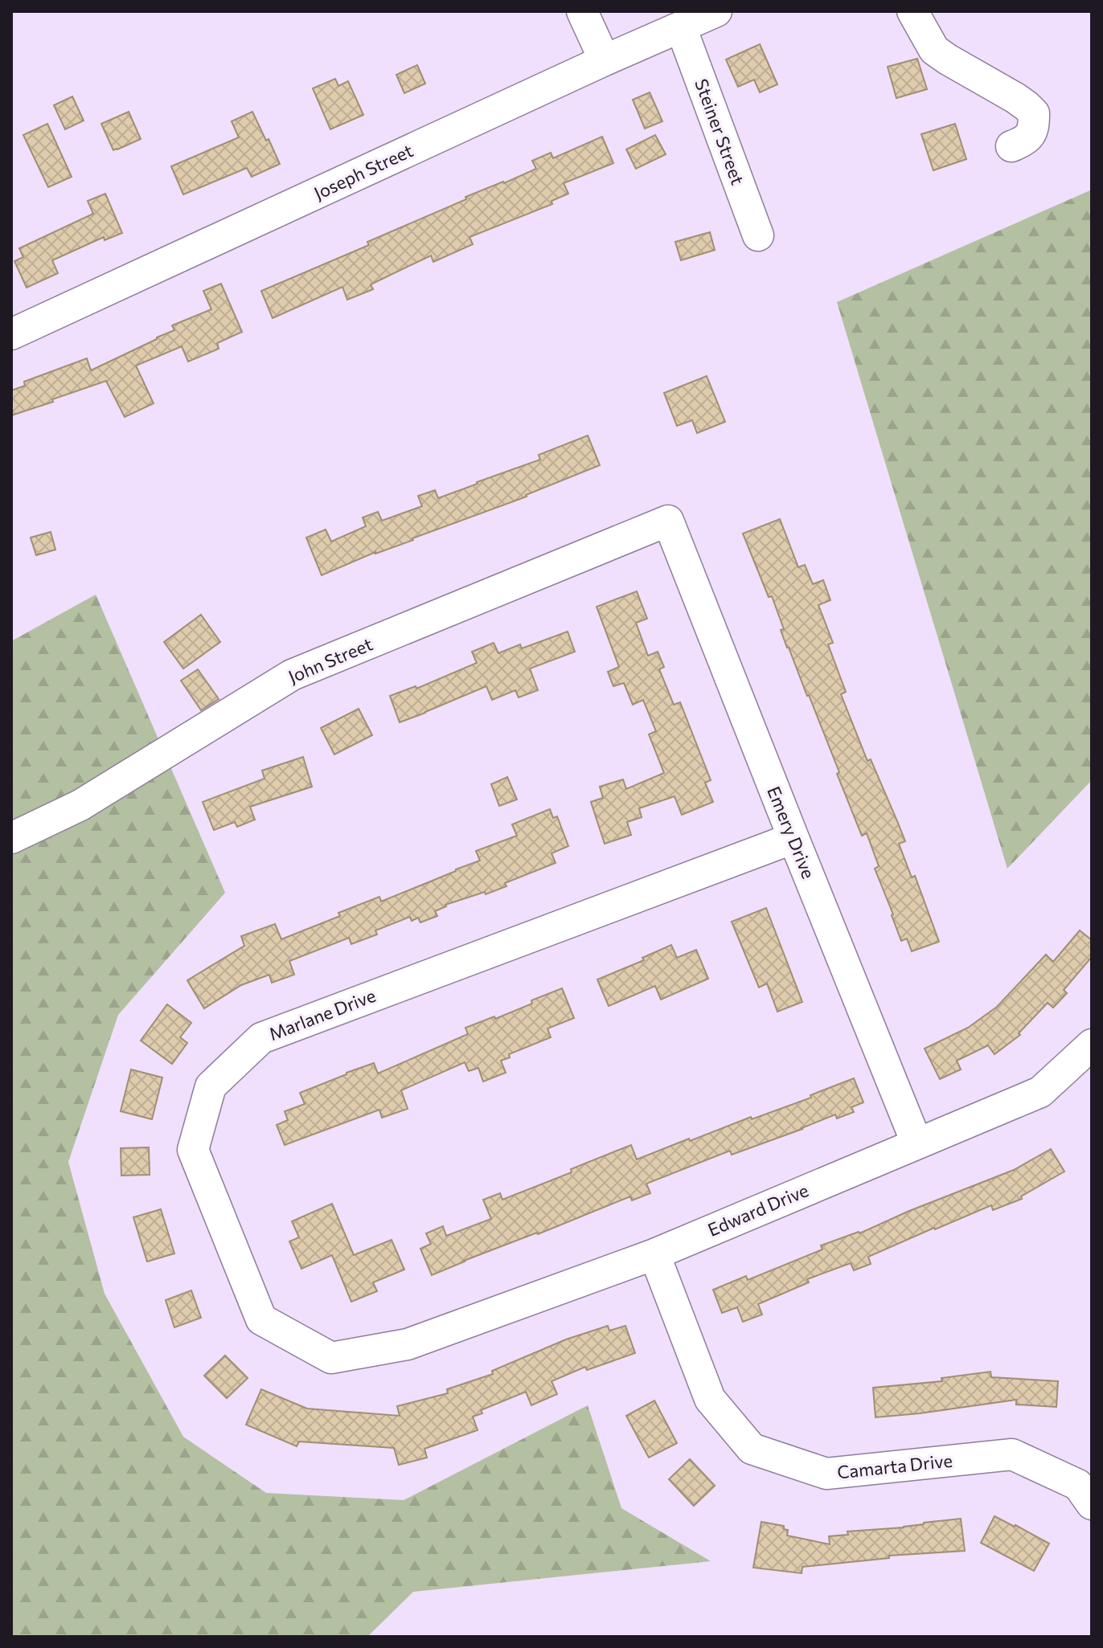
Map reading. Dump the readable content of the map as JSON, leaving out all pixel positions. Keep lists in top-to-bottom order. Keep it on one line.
{"streets":{"street":["Steiner Street","Joseph Street","John Street","Emery Drive","Marlane Drive","Edward Drive","Camarta Drive"]},"crossings":[["Steiner Street","Joseph Street"],["John Street","Emery Drive"],["Emery Drive","Marlane Drive"],["Emery Drive","Edward Drive"],["Marlane Drive","Edward Drive"],["Edward Drive","Camarta Drive"]]}
